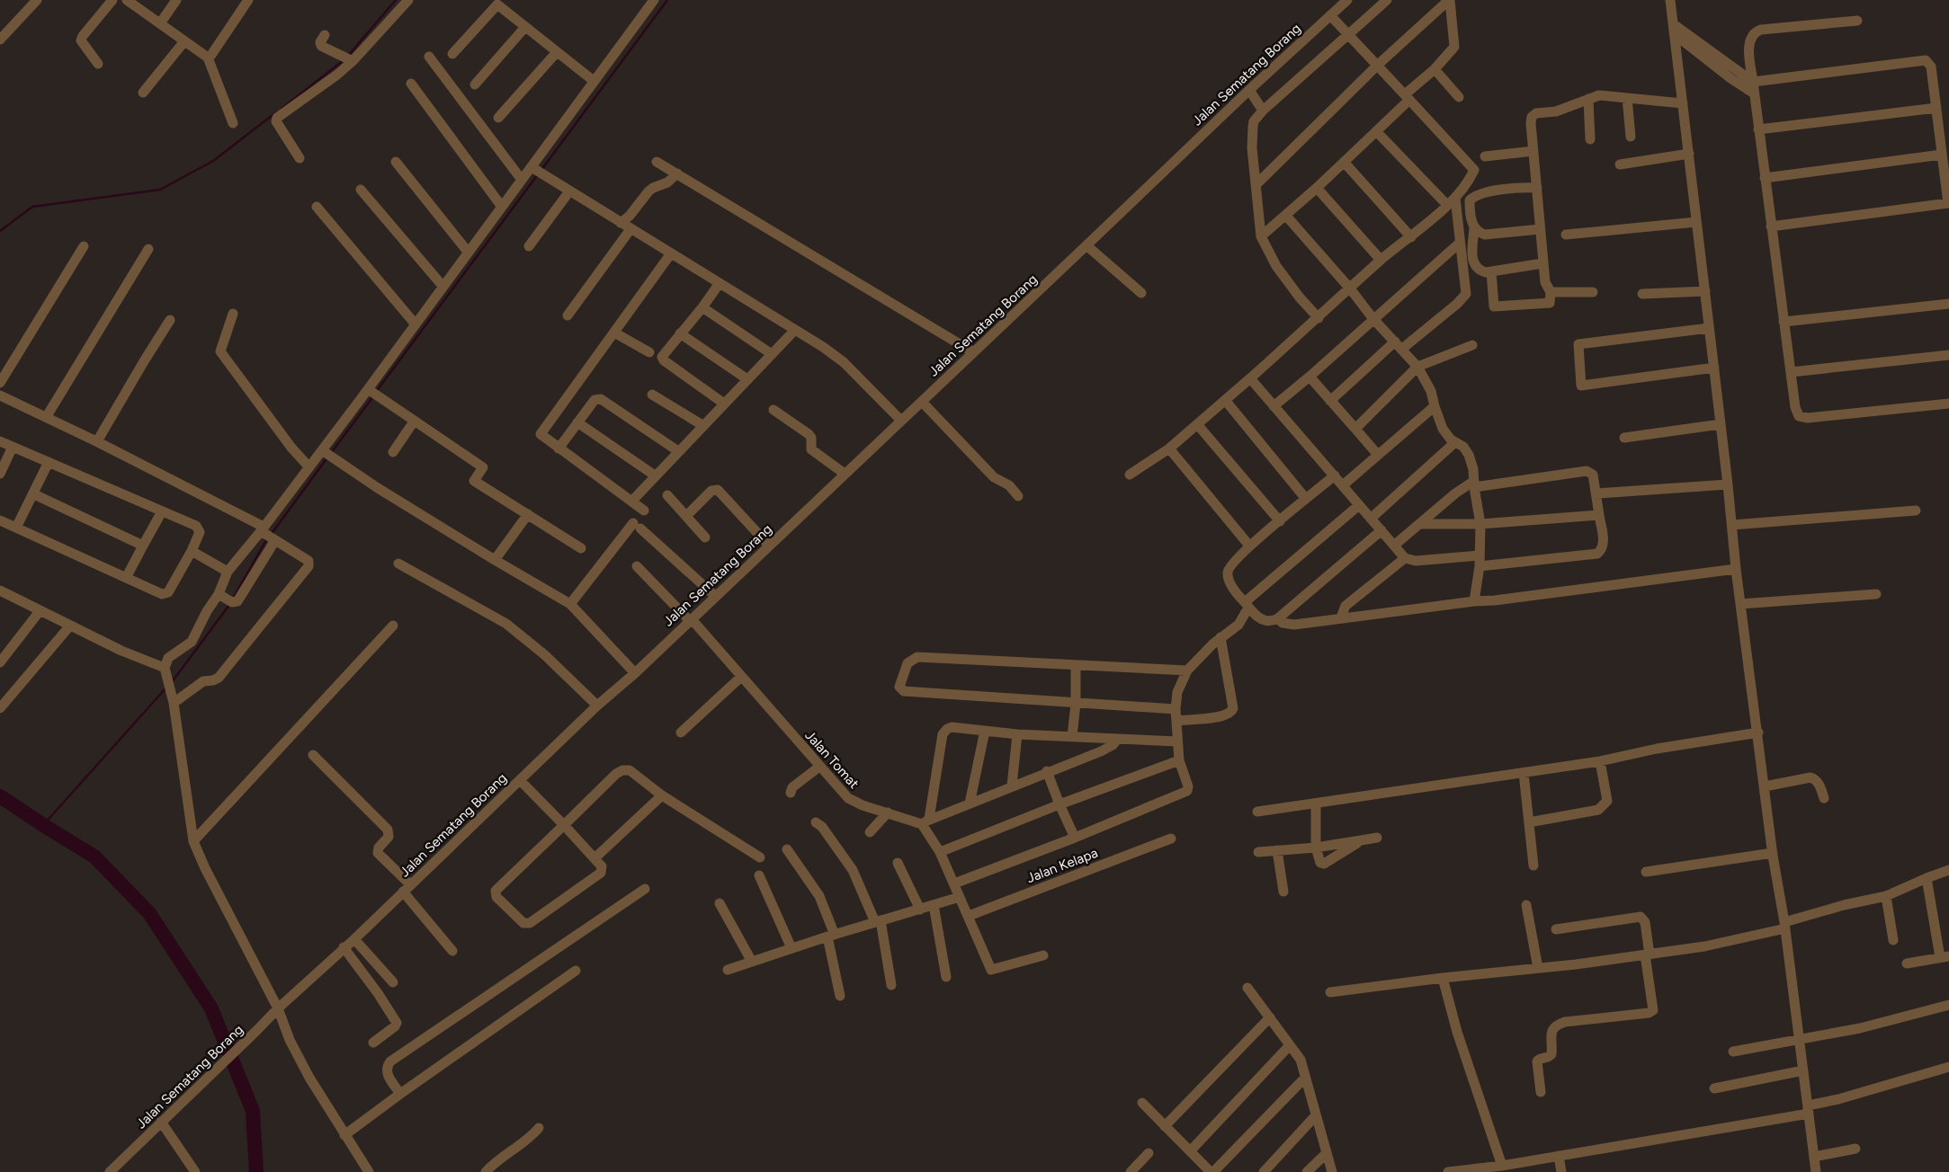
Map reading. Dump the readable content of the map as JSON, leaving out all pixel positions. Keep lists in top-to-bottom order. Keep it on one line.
{"streets":{"street":["Jalan Sematang Borang","Jalan Tomat","Jalan Kelapa"]},"crossings":[["Jalan Sematang Borang","Jalan Tomat"]]}
